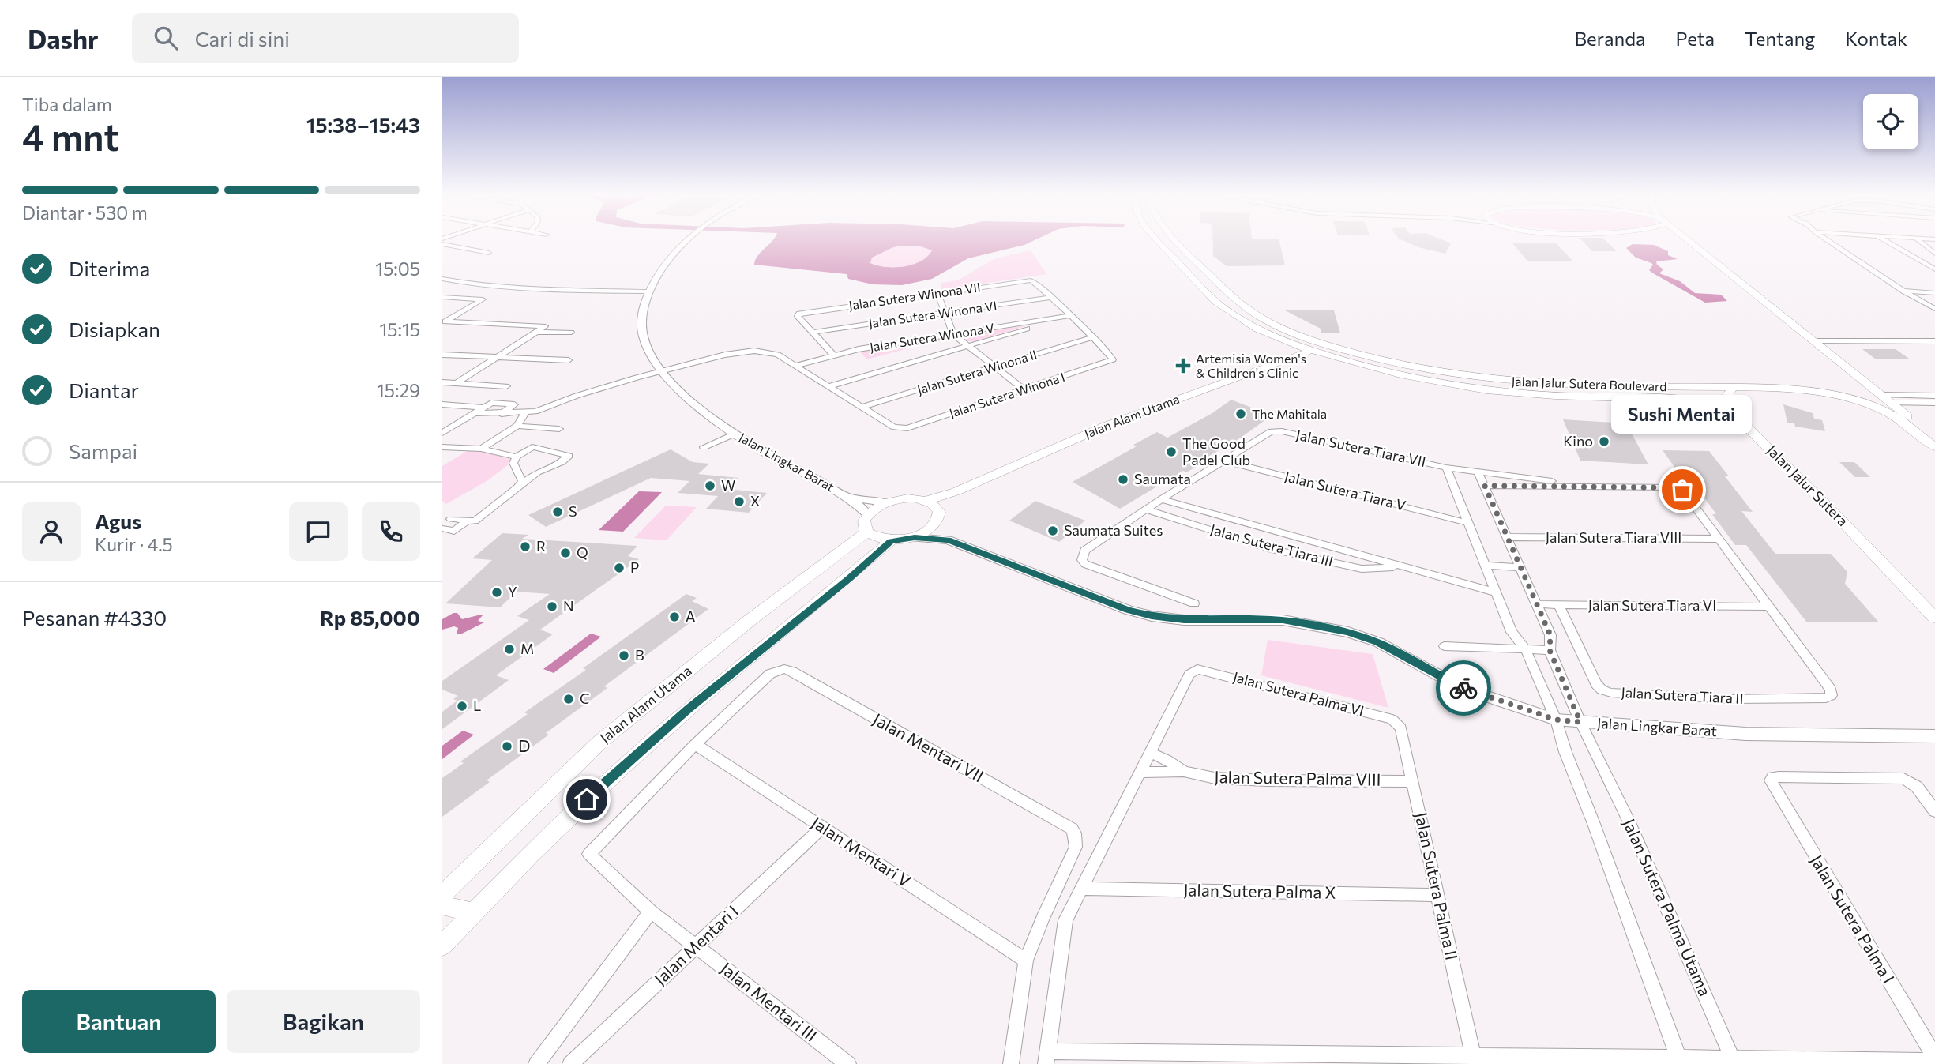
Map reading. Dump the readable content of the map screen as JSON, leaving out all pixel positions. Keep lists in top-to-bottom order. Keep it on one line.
{"streets":{"main road":["Jalan Jalur Sutera Boulevard","Jalan Alam Utama","Jalan Jalur Sutera"],"street":["Jalan Sutera Winona VII","Jalan Sutera Winona VI","Jalan Sutera Winona V","Jalan Sutera Winona II","Jalan Sutera Winona I","Jalan Sutera Tiara VII","Jalan Lingkar Barat","Jalan Sutera Tiara V","Jalan Sutera Tiara VIII","Jalan Sutera Tiara III","Jalan Sutera Tiara VI","Jalan Sutera Palma VI","Jalan Sutera Tiara II","Jalan Mentari VII","Jalan Sutera Palma VIII","Jalan Mentari V","Jalan Sutera Palma II","Jalan Sutera Palma X","Jalan Sutera Palma Utama","Jalan Sutera Palma I","Jalan Mentari I","Jalan Mentari III"]},"crossings":[["Jalan Sutera Winona VII","Jalan Sutera Winona VI"],["Jalan Sutera Winona II","Jalan Sutera Winona I"],["Jalan Jalur Sutera Boulevard","Jalan Alam Utama"],["Jalan Jalur Sutera Boulevard","Jalan Jalur Sutera"],["Jalan Sutera Tiara VII","Jalan Sutera Tiara V"],["Jalan Sutera Tiara VII","Jalan Sutera Palma Utama"],["Jalan Lingkar Barat","Jalan Sutera Palma Utama"],["Jalan Sutera Tiara VIII","Jalan Sutera Palma Utama"],["Jalan Sutera Tiara VI","Jalan Sutera Tiara II"],["Jalan Sutera Tiara VI","Jalan Sutera Palma Utama"],["Jalan Sutera Palma VI","Jalan Sutera Palma VIII"],["Jalan Sutera Palma VI","Jalan Sutera Palma II"],["Jalan Mentari VII","Jalan Mentari V"],["Jalan Mentari VII","Jalan Mentari III"],["Jalan Sutera Palma VIII","Jalan Sutera Palma II"],["Jalan Mentari V","Jalan Mentari I"],["Jalan Mentari V","Jalan Mentari III"],["Jalan Sutera Palma II","Jalan Sutera Palma X"],["Jalan Mentari I","Jalan Mentari III"]],"places":{"health":["Artemisia Women's & Children's Clinic"],"other":["The Mahitala","Kino","The Good Padel Club","Saumata","W","Sushi Mentai","X","S","Saumata Suites","R","Q","P","Y","N","A","M","B","C","L","D"]},"page":{"header":"Dashr","search":"Cari di sini","nav":["Beranda","Peta","Tentang","Kontak"],"heading":["4 mnt","Tiba dalam","15:38–15:43"],"panel":["Agus","Kurir · 4.5","Pesanan #4330","Rp 85,000"],"bar":"Diantar · 530 m","list":[["Diterima","15:05"],["Disiapkan","15:15"],["Diantar","15:29"],"Sampai"],"bubble":"Sushi Mentai","buttons":["Bantuan","Bagikan"]}}
